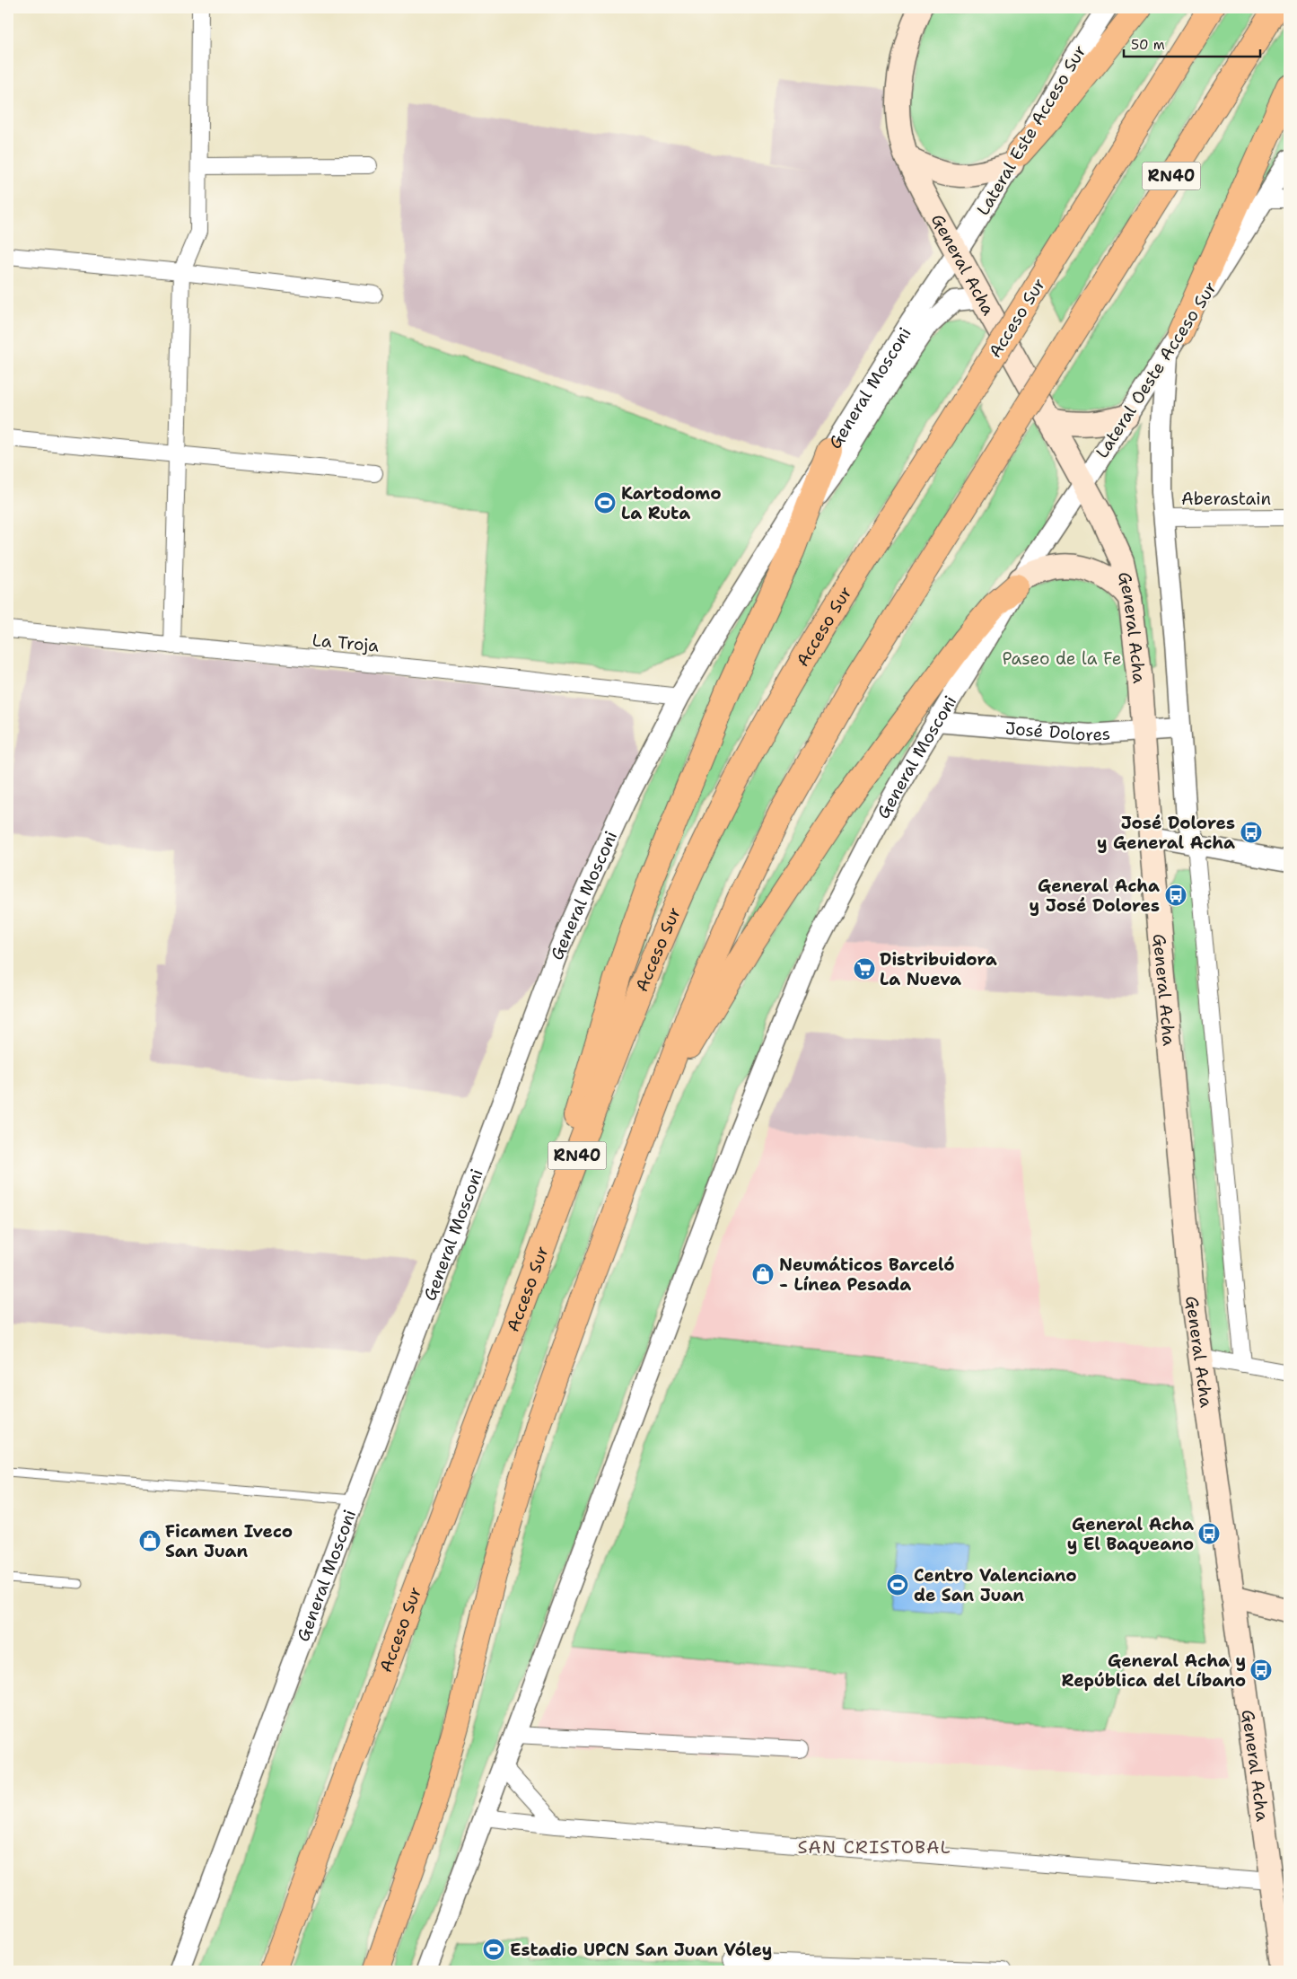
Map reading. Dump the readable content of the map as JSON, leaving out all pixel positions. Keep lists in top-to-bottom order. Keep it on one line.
{"streets":{"highway":["RN40","Acceso Sur"],"main road":["General Acha"],"street":["Lateral Este Acceso Sur","Lateral Oeste Acceso Sur","General Mosconi","Aberastain","La Troja","José Dolores"]},"crossings":[["Lateral Este Acceso Sur","General Acha"],["Lateral Este Acceso Sur","General Mosconi"],["General Acha","Lateral Oeste Acceso Sur"],["General Acha","General Mosconi"],["General Acha","José Dolores"],["Lateral Oeste Acceso Sur","General Mosconi"],["General Mosconi","La Troja"],["General Mosconi","José Dolores"]],"districts":["SAN CRISTOBAL"],"parks":["Paseo de la Fe"],"places":{"sports":["Kartodomo La Ruta","Centro Valenciano de San Juan","Estadio UPCN San Juan Vóley"],"bus stop":["José Dolores y General Acha","General Acha y José Dolores","General Acha y El Baqueano","General Acha y República del Líbano"],"supermarket":["Distribuidora La Nueva"],"shop":["Neumáticos Barceló - Línea Pesada","Ficamen Iveco San Juan"]},"scale_bar":"50 m"}
